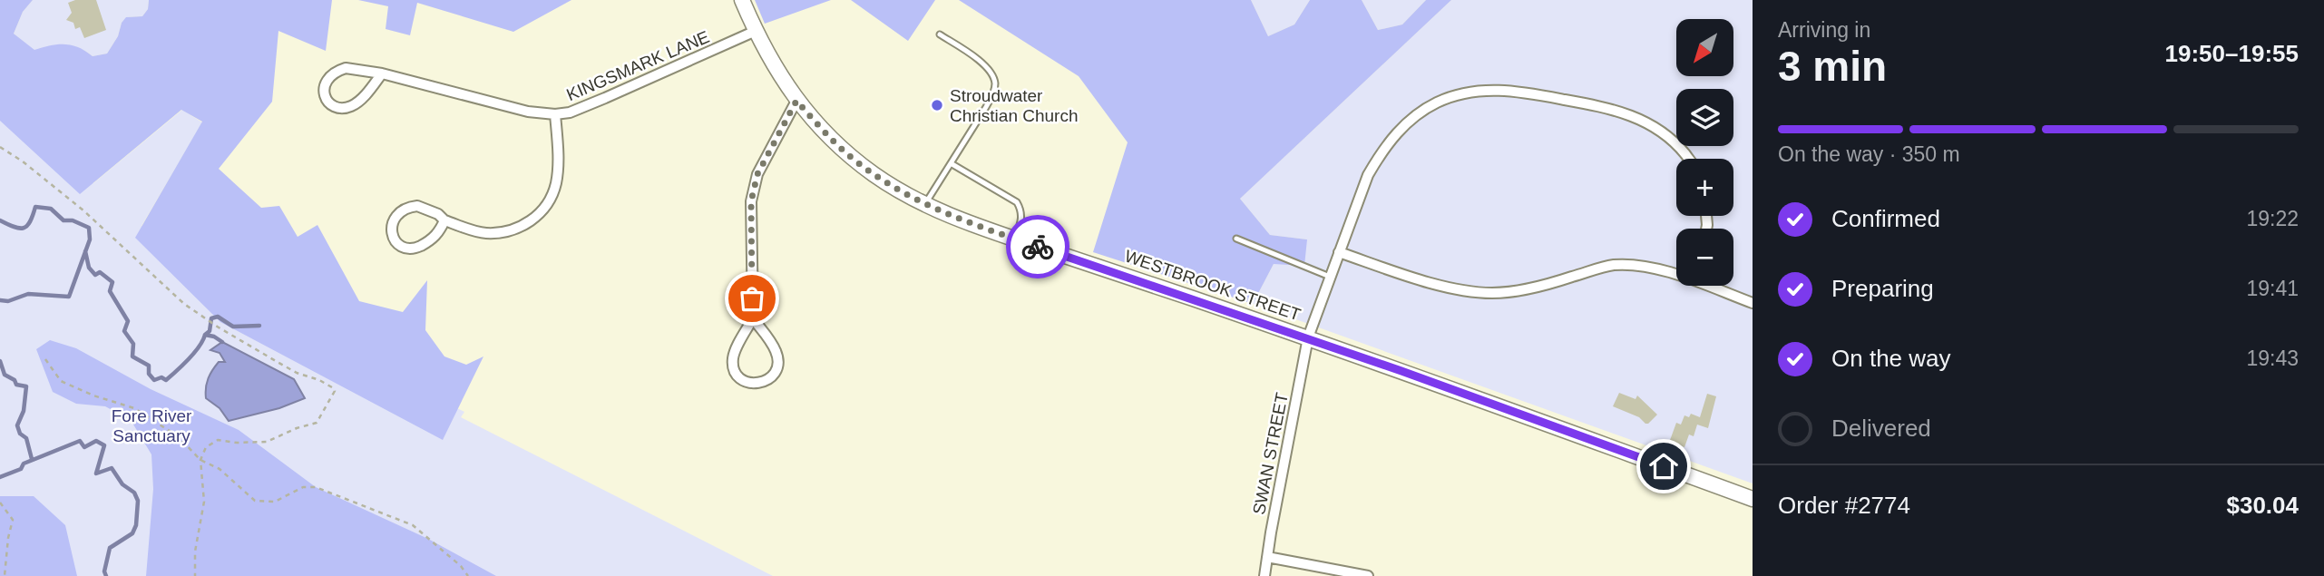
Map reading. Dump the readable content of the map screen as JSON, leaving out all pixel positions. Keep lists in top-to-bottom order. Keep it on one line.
{"streets":{"main road":["WESTBROOK STREET"],"street":["KINGSMARK LANE","SWAN STREET"]},"crossings":[["KINGSMARK LANE","WESTBROOK STREET"],["WESTBROOK STREET","SWAN STREET"]],"parks":["Fore River Sanctuary"],"places":["Stroudwater Christian Church"],"north":"bottom left","page":{"heading":["3 min","Arriving in","19:50–19:55"],"panel":["Order #2774","$30.04"],"map_buttons":["+","−"],"bar":"On the way · 350 m","list":[["Confirmed","19:22"],["Preparing","19:41"],["On the way","19:43"],"Delivered"]}}
